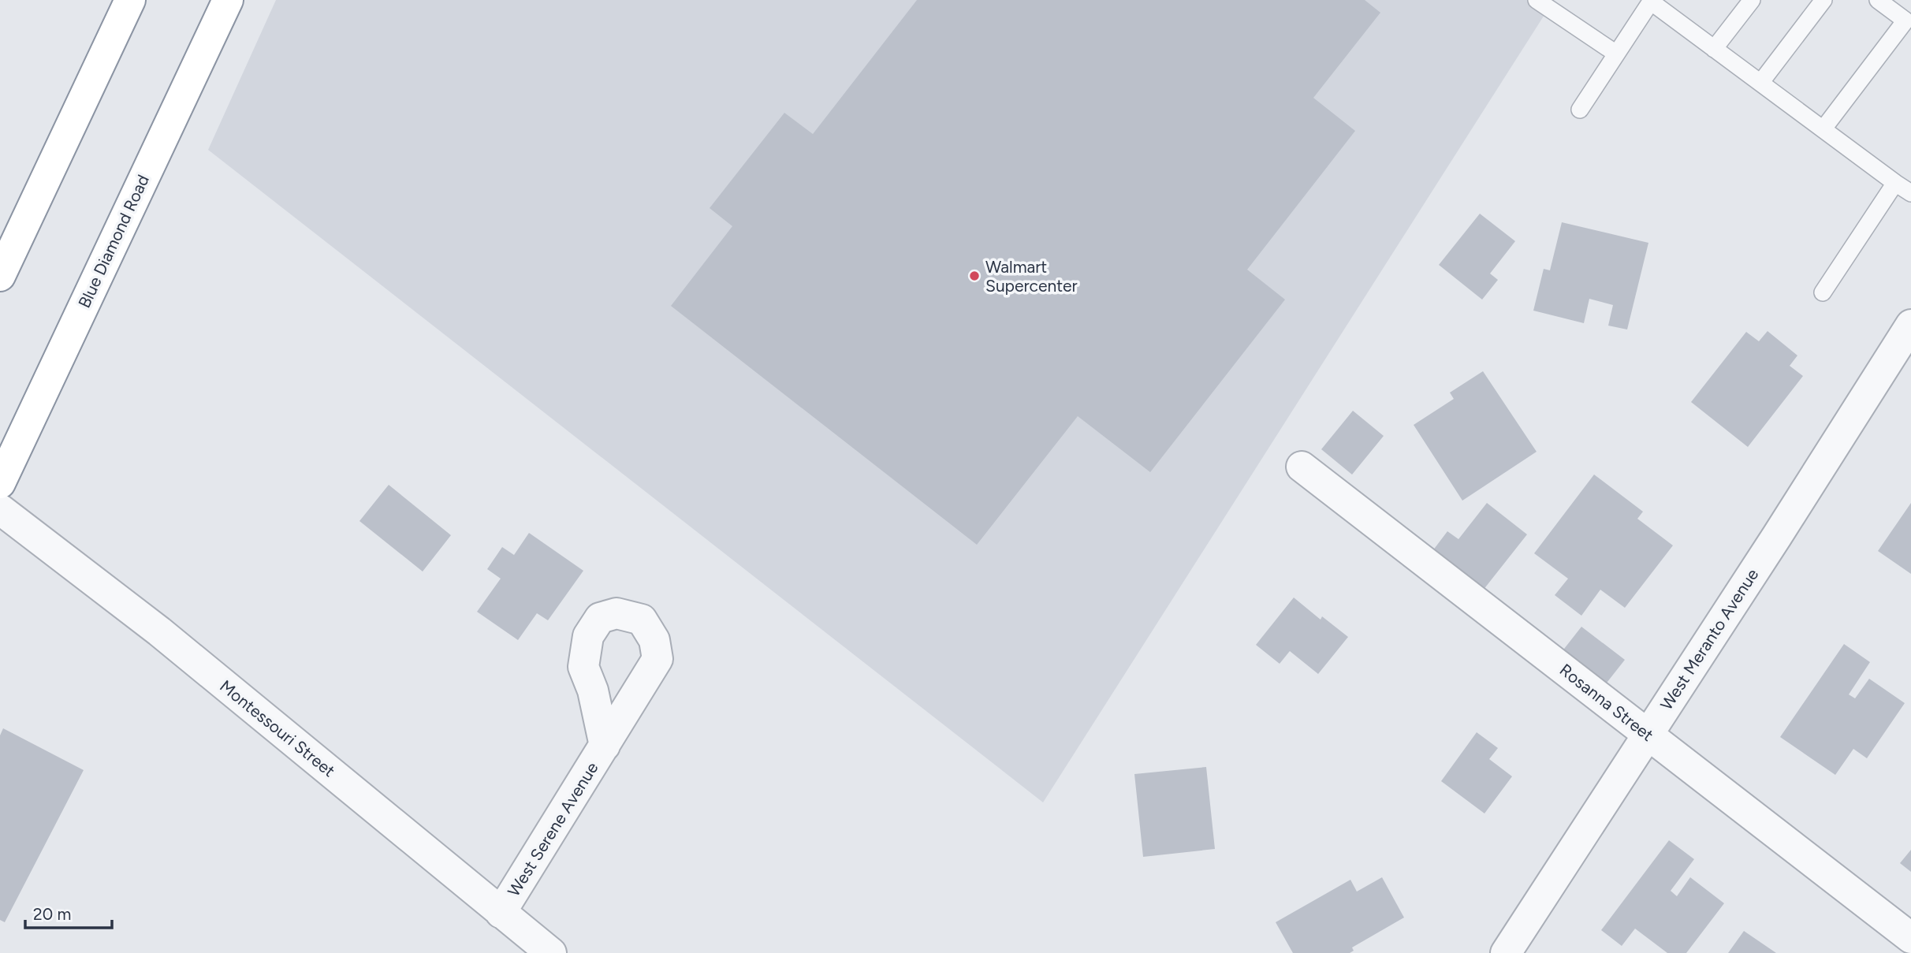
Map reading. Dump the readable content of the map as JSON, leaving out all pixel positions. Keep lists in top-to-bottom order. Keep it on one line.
{"streets":{"highway":["Blue Diamond Road"],"street":["West Meranto Avenue","Rosanna Street","Montessouri Street","West Serene Avenue"]},"crossings":[["West Meranto Avenue","Rosanna Street"],["Montessouri Street","West Serene Avenue"]],"places":["Walmart Supercenter"],"scale_bar":"20 m"}
